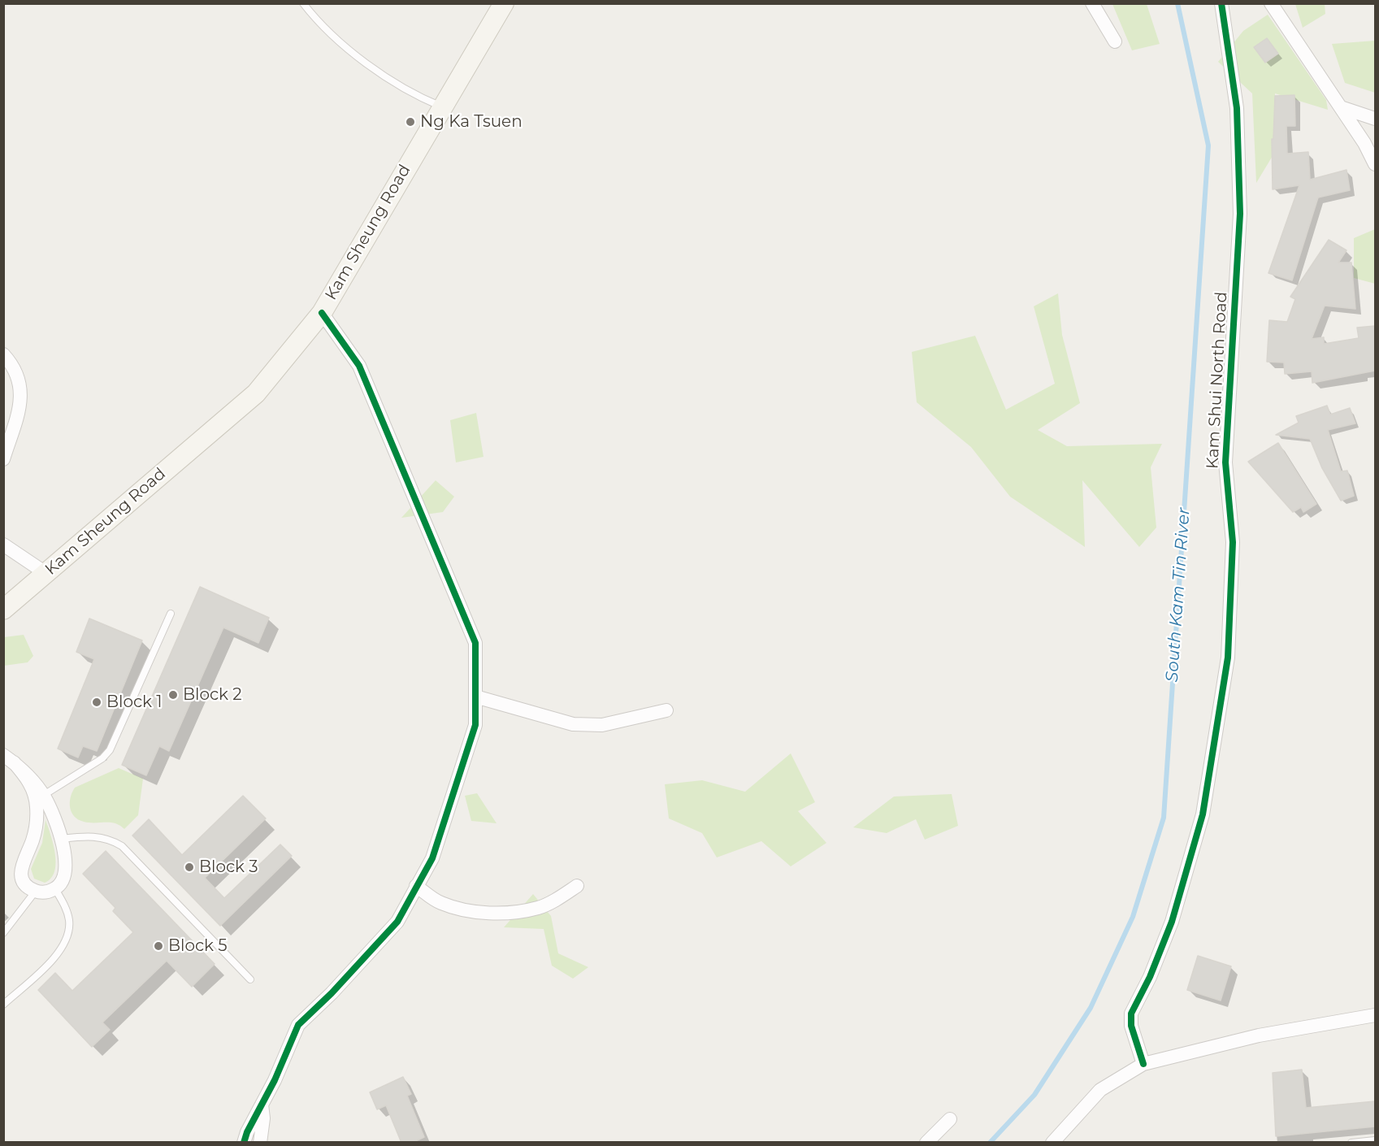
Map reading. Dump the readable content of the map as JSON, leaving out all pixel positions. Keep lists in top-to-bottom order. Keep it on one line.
{"streets":{"main road":["Kam Sheung Road"],"street":["Kam Shui North Road"]},"water":["South Kam Tin River"],"places":["Ng Ka Tsuen","Block 2","Block 1","Block 3","Block 5"]}
